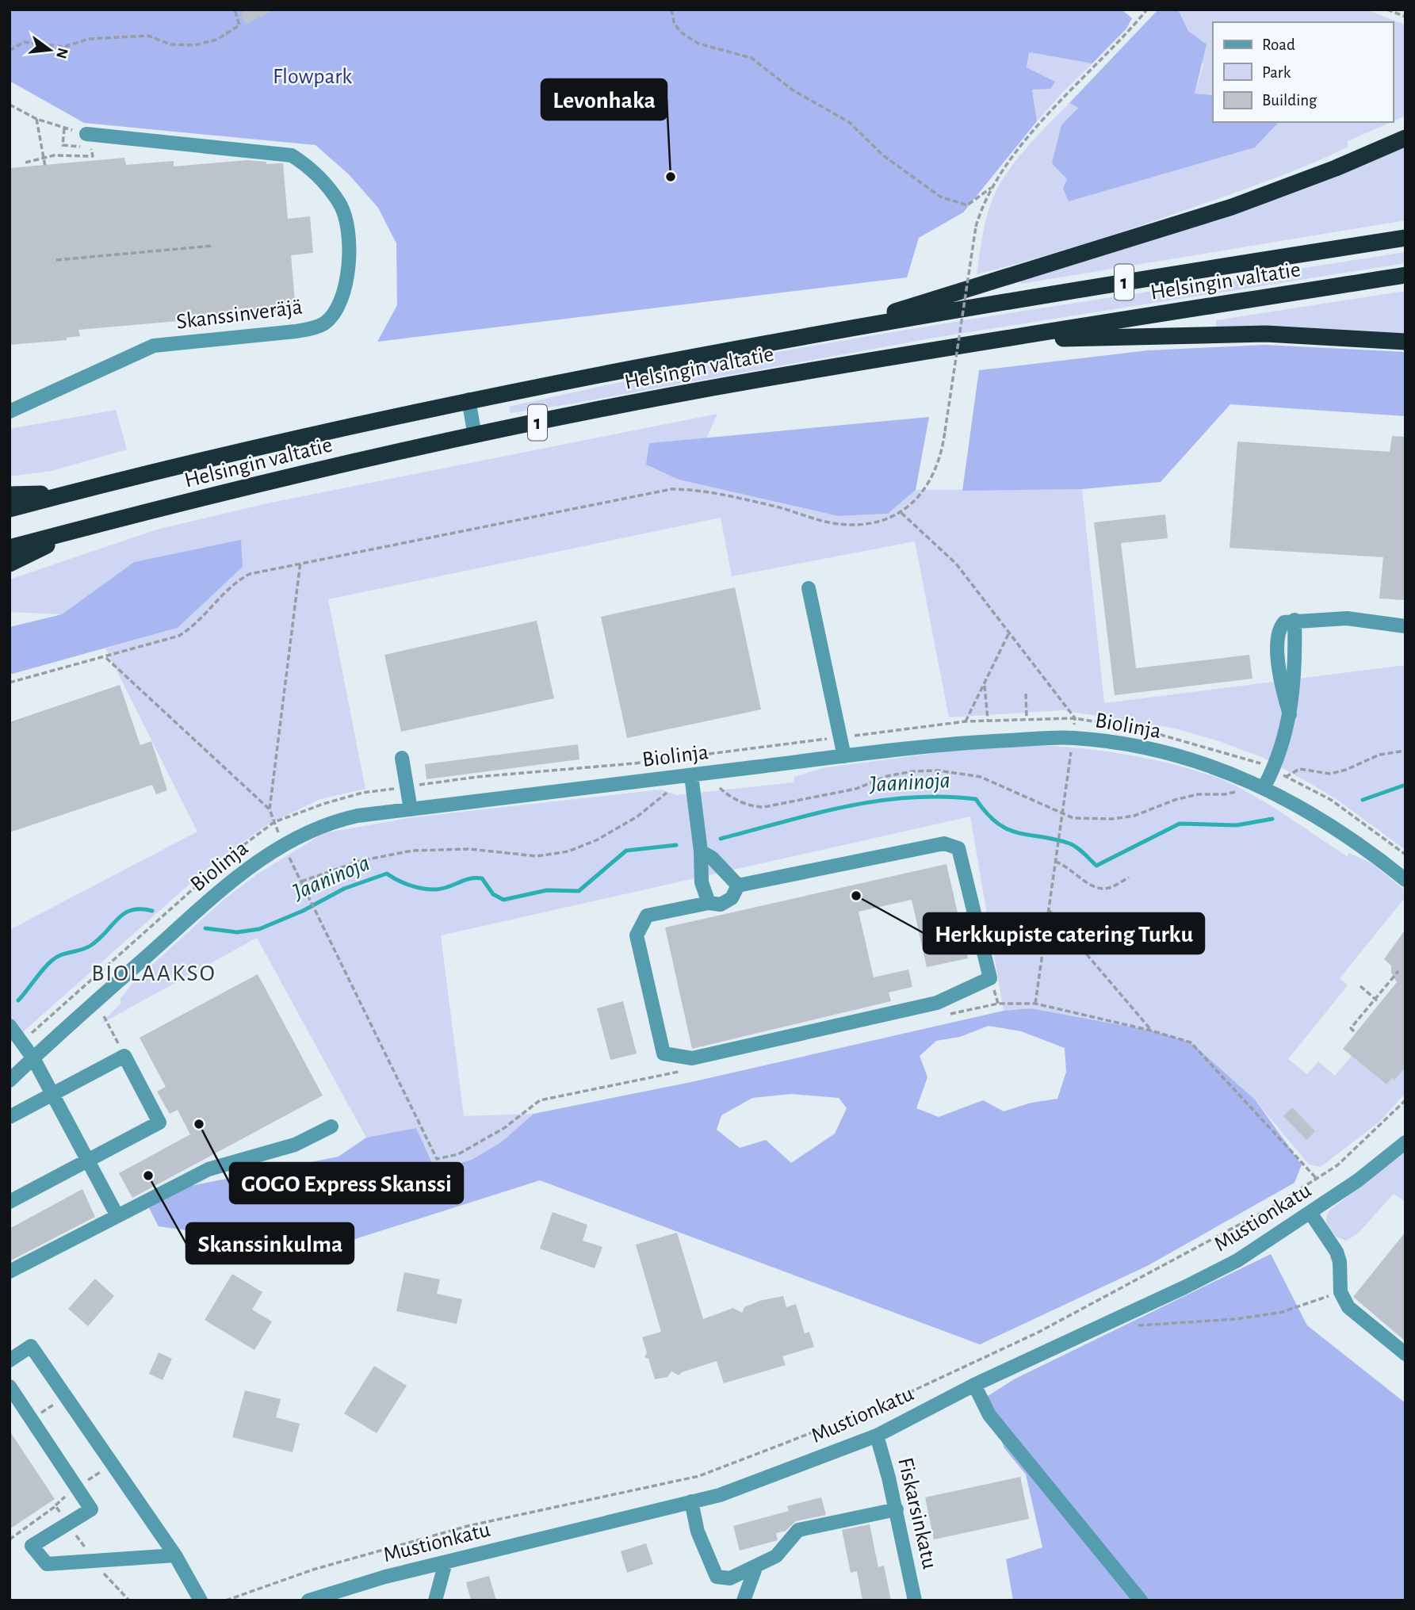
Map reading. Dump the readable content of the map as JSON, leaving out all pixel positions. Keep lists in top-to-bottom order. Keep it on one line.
{"streets":{"highway":["Helsingin valtatie","1"],"street":["Skanssinveräjä","Biolinja","Mustionkatu","Fiskarsinkatu"]},"crossings":[["Mustionkatu","Fiskarsinkatu"]],"districts":["BIOLAAKSO"],"water":["Jaaninoja"],"parks":["Flowpark"],"places":["Levonhaka","Herkkupiste catering Turku","GOGO Express Skanssi","Skanssinkulma"],"legend":["Road","Park","Building"],"north":"right"}
